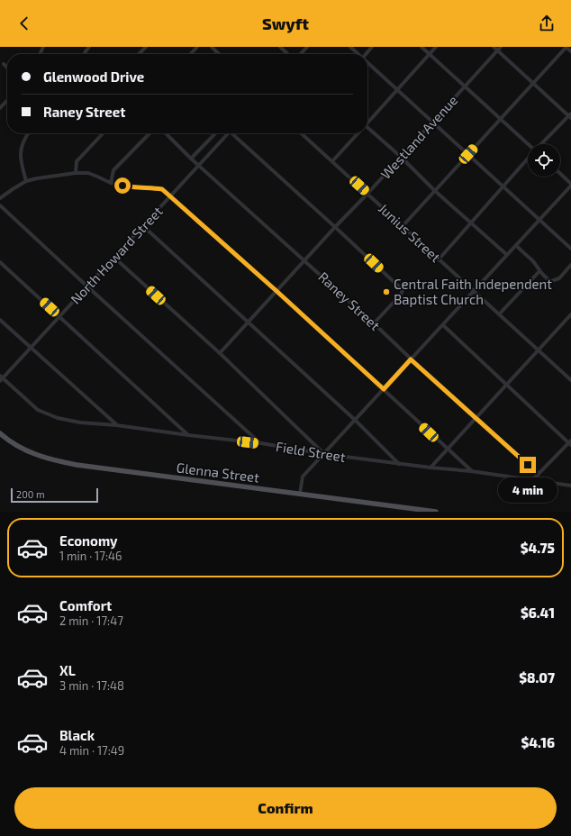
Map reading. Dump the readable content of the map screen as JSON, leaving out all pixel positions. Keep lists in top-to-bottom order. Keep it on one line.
{"streets":{"main road":["Glenna Street"],"street":["Westland Avenue","Junius Street","North Howard Street","Raney Street","Field Street"]},"crossings":[["Westland Avenue","Junius Street"],["Westland Avenue","Raney Street"],["North Howard Street","Raney Street"],["North Howard Street","Field Street"]],"places":["Central Faith Independent Baptist Church"],"scale_bar":"200 m","page":{"header":"Swyft","banner":["Glenwood Drive","Raney Street"],"bubble":"4 min","scale":"200 m","list":[{"name":"Economy","note":"1 min · 17:46","value":"$4.75"},{"name":"Comfort","note":"2 min · 17:47","value":"$6.41"},{"name":"XL","note":"3 min · 17:48","value":"$8.07"},{"name":"Black","note":"4 min · 17:49","value":"$4.16"}],"buttons":"Confirm"}}
